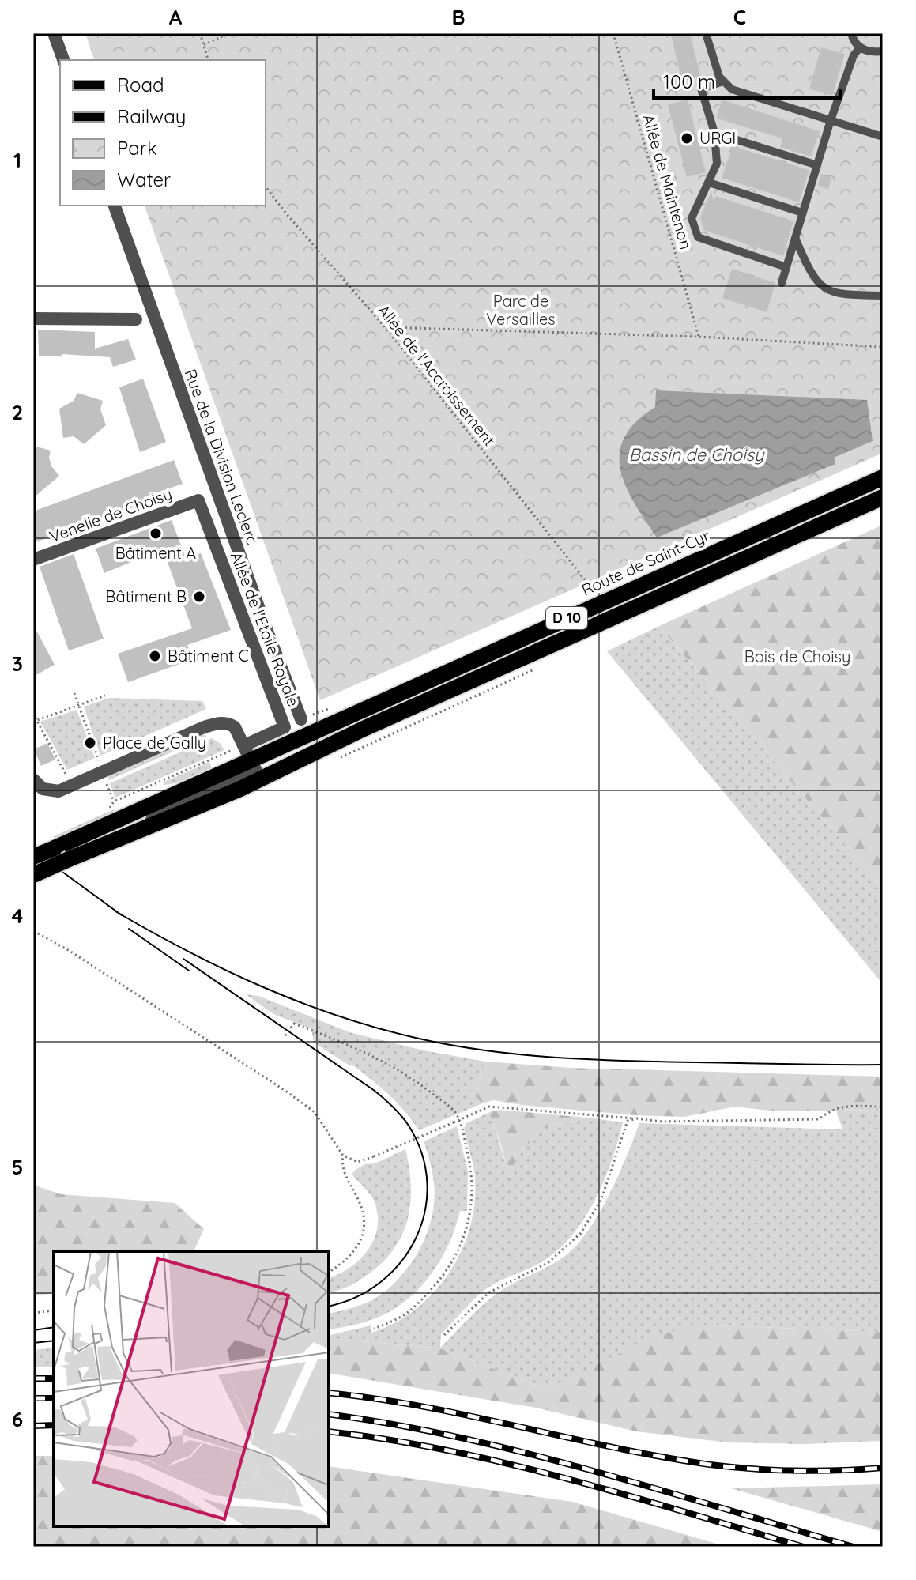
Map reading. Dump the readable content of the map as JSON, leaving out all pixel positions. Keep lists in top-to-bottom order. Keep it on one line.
{"streets":{"main road":["Route de Saint-Cyr","D 10"],"street":["Rue de la Division Leclerc","Venelle de Choisy","Allée de l'Etoile Royale"],"path":["Allée de Maintenon","Allée de l'Accroissement"]},"crossings":[["Venelle de Choisy","Allée de l'Etoile Royale"],["Route de Saint-Cyr","D 10"],["Route de Saint-Cyr","Allée de l'Etoile Royale"],["D 10","Allée de l'Etoile Royale"]],"water":["Bassin de Choisy"],"parks":["Parc de Versailles","Bois de Choisy"],"places":["URGI","Bâtiment A","Bâtiment B","Bâtiment C","Place de Gally"],"legend":["Road","Railway","Park","Water"],"scale_bar":"100 m","grid":{"columns":["A","B","C"],"rows":["1","2","3","4","5","6"]}}
